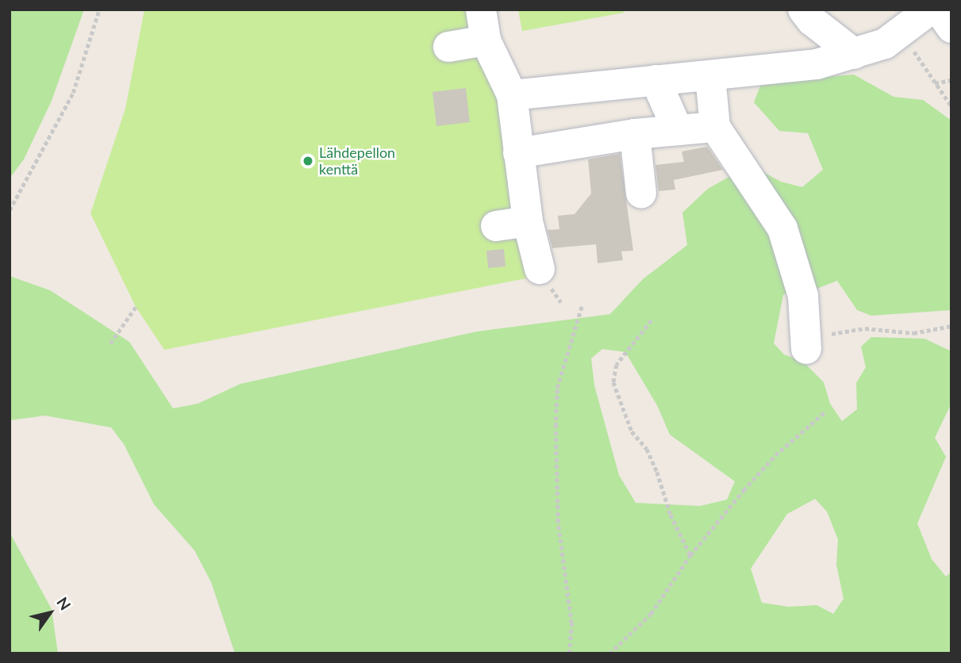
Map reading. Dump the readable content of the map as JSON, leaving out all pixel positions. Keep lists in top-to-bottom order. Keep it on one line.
{"places":["Lähdepellon kenttä"],"north":"top right"}
